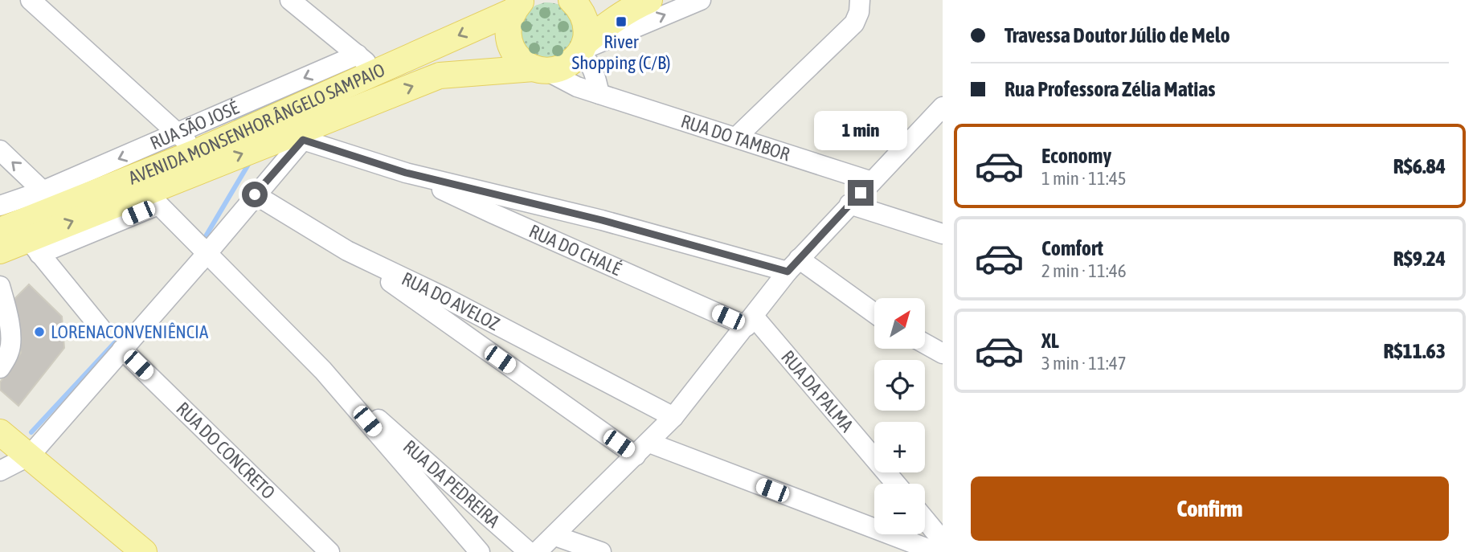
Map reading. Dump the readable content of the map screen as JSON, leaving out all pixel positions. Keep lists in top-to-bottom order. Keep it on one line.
{"streets":{"main road":["AVENIDA MONSENHOR ÂNGELO SAMPAIO"],"street":["RUA SÃO JOSÉ","RUA DO TAMBOR","RUA DO CHALÉ","RUA DO AVELOZ","RUA DA PALMA","RUA DO CONCRETO","RUA DA PEDREIRA"]},"crossings":[["AVENIDA MONSENHOR ÂNGELO SAMPAIO","RUA SÃO JOSÉ"],["AVENIDA MONSENHOR ÂNGELO SAMPAIO","RUA DO TAMBOR"],["AVENIDA MONSENHOR ÂNGELO SAMPAIO","RUA DO CHALÉ"],["AVENIDA MONSENHOR ÂNGELO SAMPAIO","RUA DA PEDREIRA"],["RUA DO CHALÉ","RUA DA PALMA"]],"places":{"transit":["River Shopping (C/B)"],"other":["LORENACONVENIÊNCIA"]},"north":"top right","page":{"banner":["Travessa Doutor Júlio de Melo","Rua Professora Zélia Matias"],"bubble":"1 min","list":[{"name":"Economy","note":"1 min · 11:45","value":"R$6.84"},{"name":"Comfort","note":"2 min · 11:46","value":"R$9.24"},{"name":"XL","note":"3 min · 11:47","value":"R$11.63"}],"map_buttons":["+","−"],"buttons":"Confirm"}}
